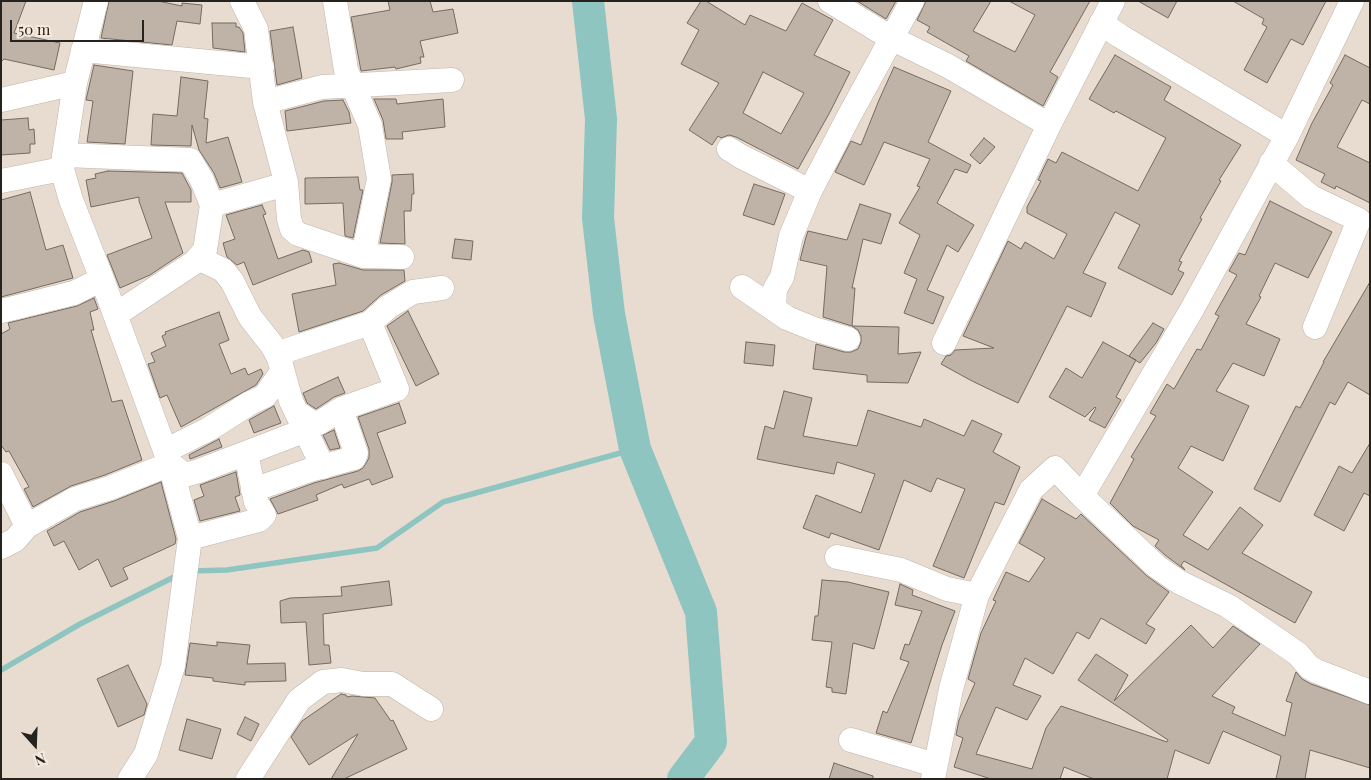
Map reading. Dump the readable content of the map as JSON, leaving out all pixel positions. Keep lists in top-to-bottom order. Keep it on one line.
{"scale_bar":"50 m","north":"bottom"}
